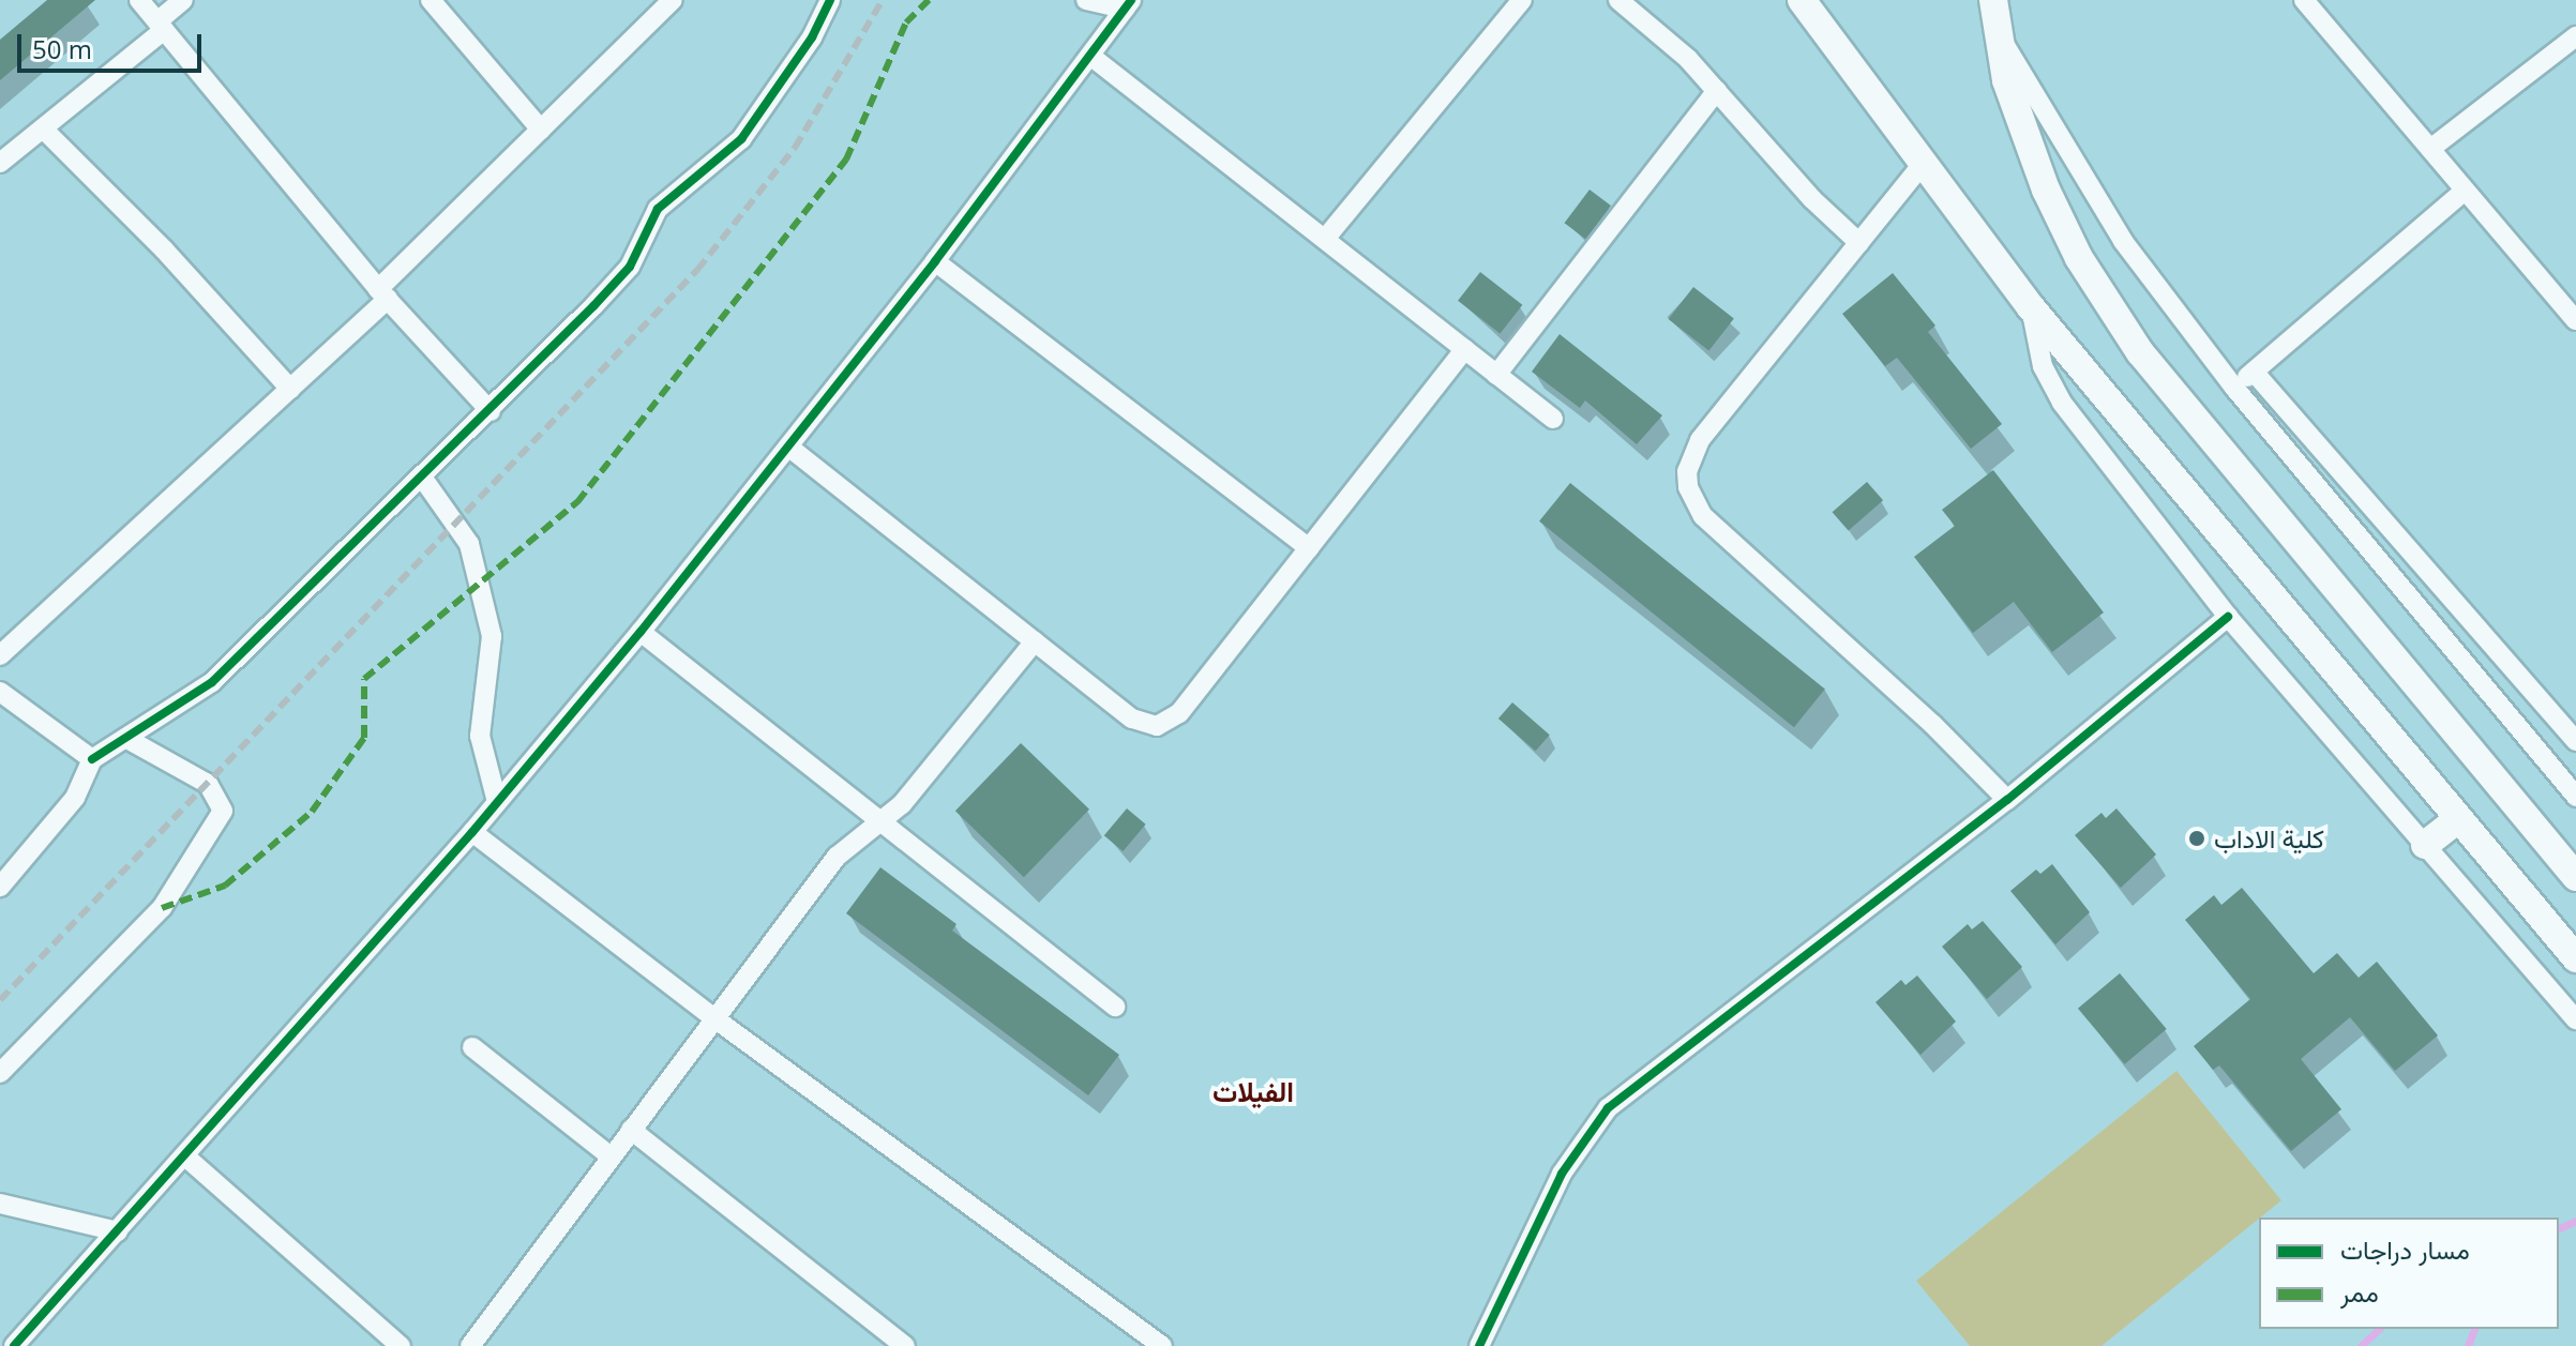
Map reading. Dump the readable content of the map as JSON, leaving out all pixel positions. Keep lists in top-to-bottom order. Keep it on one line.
{"districts":["الفيلات"],"places":["كلية الاداب"],"legend":["مسار دراجات","ممر"],"scale_bar":"50 m"}
